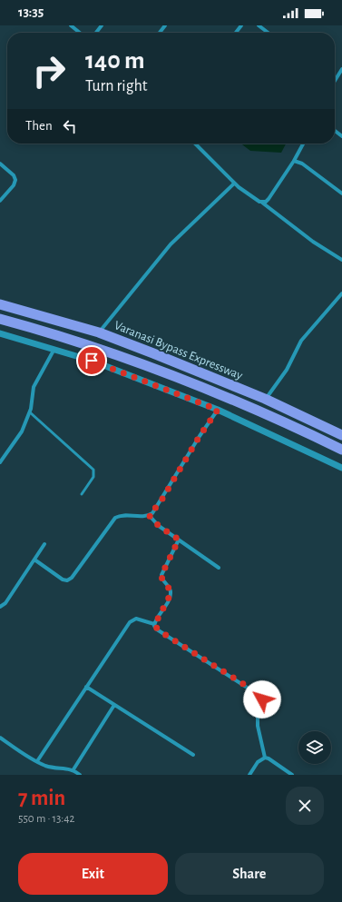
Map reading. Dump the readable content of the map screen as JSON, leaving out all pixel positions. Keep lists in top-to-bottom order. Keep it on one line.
{"streets":{"highway":["Varanasi Bypass Expressway"]},"page":{"status":"13:35","turn":["140 m","Turn right"],"then":"Then","heading":["7 min","550 m · 13:42"],"buttons":["Exit","Share"]}}
